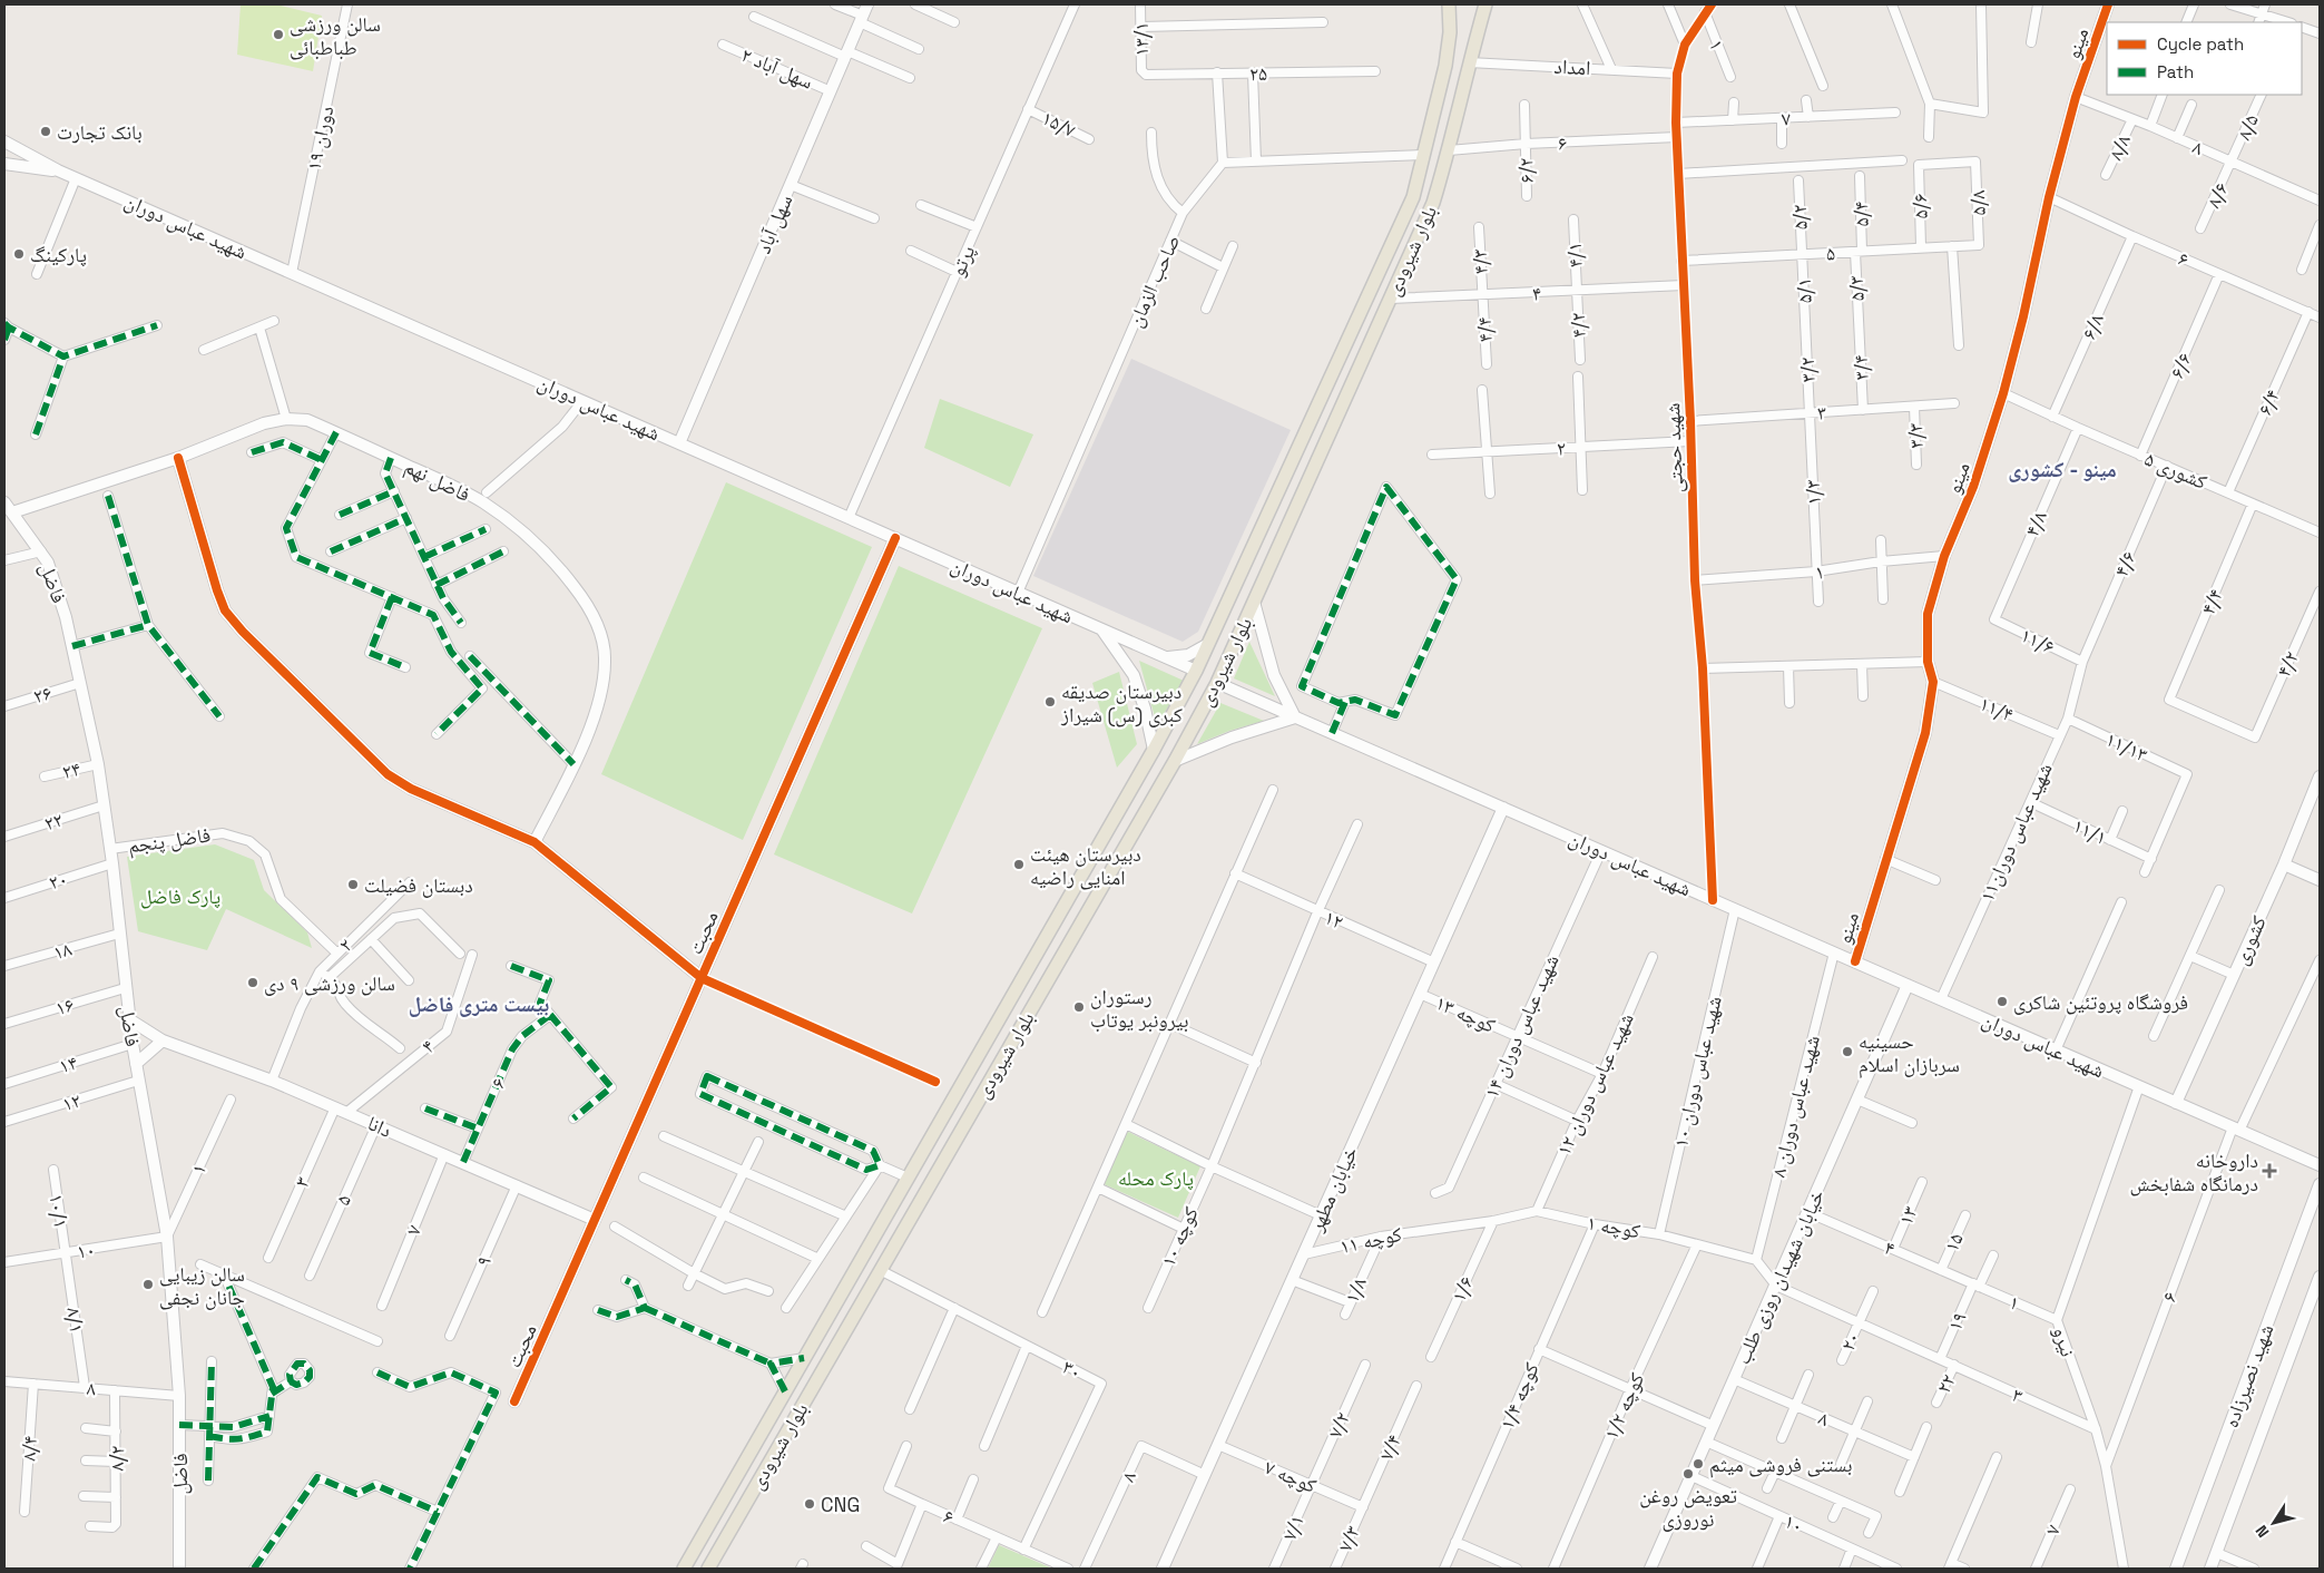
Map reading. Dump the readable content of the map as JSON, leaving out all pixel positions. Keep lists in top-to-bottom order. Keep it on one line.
{"streets":{"main road":["بلوار شیرودی"],"street":["۱۳/۱","مینو","۱","امداد","سهل آباد ۲","۲۵","۷","۱۵/۷","۸/۵","دوران ۱۹","۶","۸/۸","۸","۶/۲","۸/۶","۵/۸","۵/۶","۵/۴","۵/۲","سهل آباد","شهید عباس دوران","۵","۴/۱","پرتو","۴/۳","صاحب الزمان","۵/۳","۵/۱","۴","۴/۲","۶/۸","۴/۴","۶/۶","۳/۴","۳/۲","۶/۴","۳","۳/۳","۲","شهید حجتی","کشوری ۵","فاضل نهم","۱/۳","۴/۸","۴/۶","فاضل","۱۱/۶","۲۶","۱۱/۴","۱۱/۱۳","۲۴","۲۲","۱۱/۱","شهید عباس دوران۱۱","فاضل پنجم","۲۰","۱۲","محبت","کشوری","۱۸","۱۶","کوچه ۱۳","شهید عباس دوران ۱۴","۱۴","شهید عباس دوران ۱۰","شهید عباس دوران ۱۲","شهید عباس دوران ۸","دانا","خیابان مطهر","۱۰/۱","۱۳","کوچه ۱","کوچه ۱۰","کوچه ۱۱","۱۵","۱۰","۹","خیابان شهیدان روزی طلب","۱/۶","۱/۸","۸/۱","۱۹","نیرو","۳۰","شهید نصیرزاده","کوچه ۱/۴","کوچه ۱/۲","۷/۲","۷/۴","۸/۴","۸/۲","کوچه ۷","۷/۱","۷/۳"]},"crossings":[["۱۳/۱","۲۵"],["مینو","۱"],["مینو","۶"],["مینو","۸"],["مینو","شهید عباس دوران"],["مینو","کشوری ۵"],["مینو","۱۱/۴"],["۱","۴"],["۱","شهید حجتی"],["۱","۱/۳"],["۱","فاضل"],["۱","۱۰"],["۱","۱۹"],["۱","نیرو"],["امداد","بلوار شیرودی"],["امداد","شهید حجتی"],["سهل آباد ۲","سهل آباد"],["۷","شهید حجتی"],["۷","دانا"],["۱۵/۷","پرتو"],["۸/۵","۸"],["۸/۵","۸/۶"],["دوران ۱۹","شهید عباس دوران"],["۶","۶/۲"],["۶","شهید عباس دوران"],["۶","بلوار شیرودی"],["۶","۶/۸"],["۶","۶/۶"],["۶","۶/۴"],["۶","شهید حجتی"],["۶","دانا"],["۶","نیرو"],["۶","۳۰"],["۸/۸","۸"],["۸","۸/۶"],["۸","فاضل"],["۸","خیابان مطهر"],["۸","خیابان شهیدان روزی طلب"],["۸","۸/۱"],["۸","۸/۴"],["۸","۸/۲"],["۵/۸","۵/۶"],["۵/۸","۵"],["۵/۶","۵"],["۵/۴","۵"],["۵/۴","۵/۳"],["۵/۲","۵"],["۵/۲","۵/۱"],["سهل آباد","شهید عباس دوران"],["شهید عباس دوران","بلوار شیرودی"],["شهید عباس دوران","پرتو"],["شهید عباس دوران","صاحب الزمان"],["شهید عباس دوران","شهید حجتی"],["شهید عباس دوران","شهید عباس دوران۱۱"],["شهید عباس دوران","محبت"],["شهید عباس دوران","کشوری"],["شهید عباس دوران","شهید عباس دوران ۱۴"],["شهید عباس دوران","شهید عباس دوران ۱۰"],["شهید عباس دوران","شهید عباس دوران ۸"],["شهید عباس دوران","خیابان مطهر"],["شهید عباس دوران","خیابان شهیدان روزی طلب"],["شهید عباس دوران","نیرو"],["بلوار شیرودی","۴"],["بلوار شیرودی","۳۰"],["۵","۵/۳"],["۵","۵/۱"],["۵","شهید حجتی"],["۵","دانا"],["۴/۱","۴"],["۴/۱","۴/۲"],["۴/۳","۴"],["۴/۳","۴/۴"],["۵/۳","۳/۴"],["۵/۱","۳/۲"],["۴","۴/۲"],["۴","۴/۴"],["۴","شهید حجتی"],["۴","دانا"],["۴","۱۳"],["۴","۱۵"],["۴","خیابان شهیدان روزی طلب"],["۴","۱۹"],["۴/۲","۴/۴"],["۶/۸","کشوری ۵"],["۴/۴","کشوری ۵"],["۶/۶","کشوری ۵"],["۳/۴","۳"],["۳/۲","۳"],["۳/۲","۱/۳"],["۶/۴","کشوری ۵"],["۳","۳/۳"],["۳","شهید حجتی"],["۳","۱/۳"],["۳","۲۲"],["۳","دانا"],["۳","۱۹"],["۳","نیرو"],["۲","شهید حجتی"],["۲","فاضل پنجم"],["۲","دانا"],["کشوری ۵","۴/۸"],["کشوری ۵","۴/۶"],["فاضل نهم","فاضل"],["۴/۸","۱۱/۶"],["۴/۶","۱۱/۶"],["۴/۶","شهید عباس دوران۱۱"],["فاضل","۲۶"],["فاضل","۲۴"],["فاضل","۲۲"],["فاضل","فاضل پنجم"],["فاضل","۲۰"],["فاضل","۱۲"],["فاضل","۱۸"],["فاضل","۱۶"],["فاضل","۱۴"],["فاضل","دانا"],["فاضل","۱۰"],["۱۱/۶","شهید عباس دوران۱۱"],["۱۱/۴","شهید عباس دوران۱۱"],["۱۱/۱۳","۱۱/۱"],["۱۱/۱۳","شهید عباس دوران۱۱"],["۱۱/۱","شهید عباس دوران۱۱"],["۱۲","خیابان مطهر"],["۱۲","کوچه ۱۰"],["محبت","دانا"],["کوچه ۱۳","شهید عباس دوران ۱۴"],["کوچه ۱۳","شهید عباس دوران ۱۲"],["کوچه ۱۳","خیابان مطهر"],["شهید عباس دوران ۱۰","کوچه ۱"],["شهید عباس دوران ۱۲","کوچه ۱"],["شهید عباس دوران ۸","کوچه ۱"],["دانا","۹"],["خیابان مطهر","کوچه ۱۱"],["خیابان مطهر","کوچه ۷"],["۱۰/۱","۱۰"],["۱۰/۱","۸/۱"],["کوچه ۱","کوچه ۱۱"],["کوچه ۱","۱/۶"],["کوچه ۱","کوچه ۱/۴"],["کوچه ۱","کوچه ۱/۲"],["کوچه ۱۱","۱/۸"],["۱۰","خیابان شهیدان روزی طلب"],["۱۰","۸/۱"],["۷/۲","کوچه ۷"],["۷/۲","۷/۱"],["۷/۴","کوچه ۷"],["۷/۴","۷/۳"],["کوچه ۷","۷/۱"],["کوچه ۷","۷/۳"]],"districts":["مینو - کشوری","بیست متری فاضل"],"parks":["پارک فاضل","پارک محله"],"places":{"other":["سالن ورزشی طباطبائی","بانک تجارت","پارکینگ","دبیرستان صدیقه کبری (س) شیراز","دبیرستان هیئت امنایی راضیه","دبستان فضیلت","سالن ورزشی ۹ دی","فروشگاه پروتئین شاکری","رستوران بیرونبر یوتاب","حسینیه سربازان اسلام","سالن زیبایی جانان نجفی","بستنی فروشی میثم","تعویض روغن نوروزی","CNG"],"health":["داروخانه درمانگاه شفابخش"]},"legend":["Cycle path","Path"],"north":"bottom left"}
